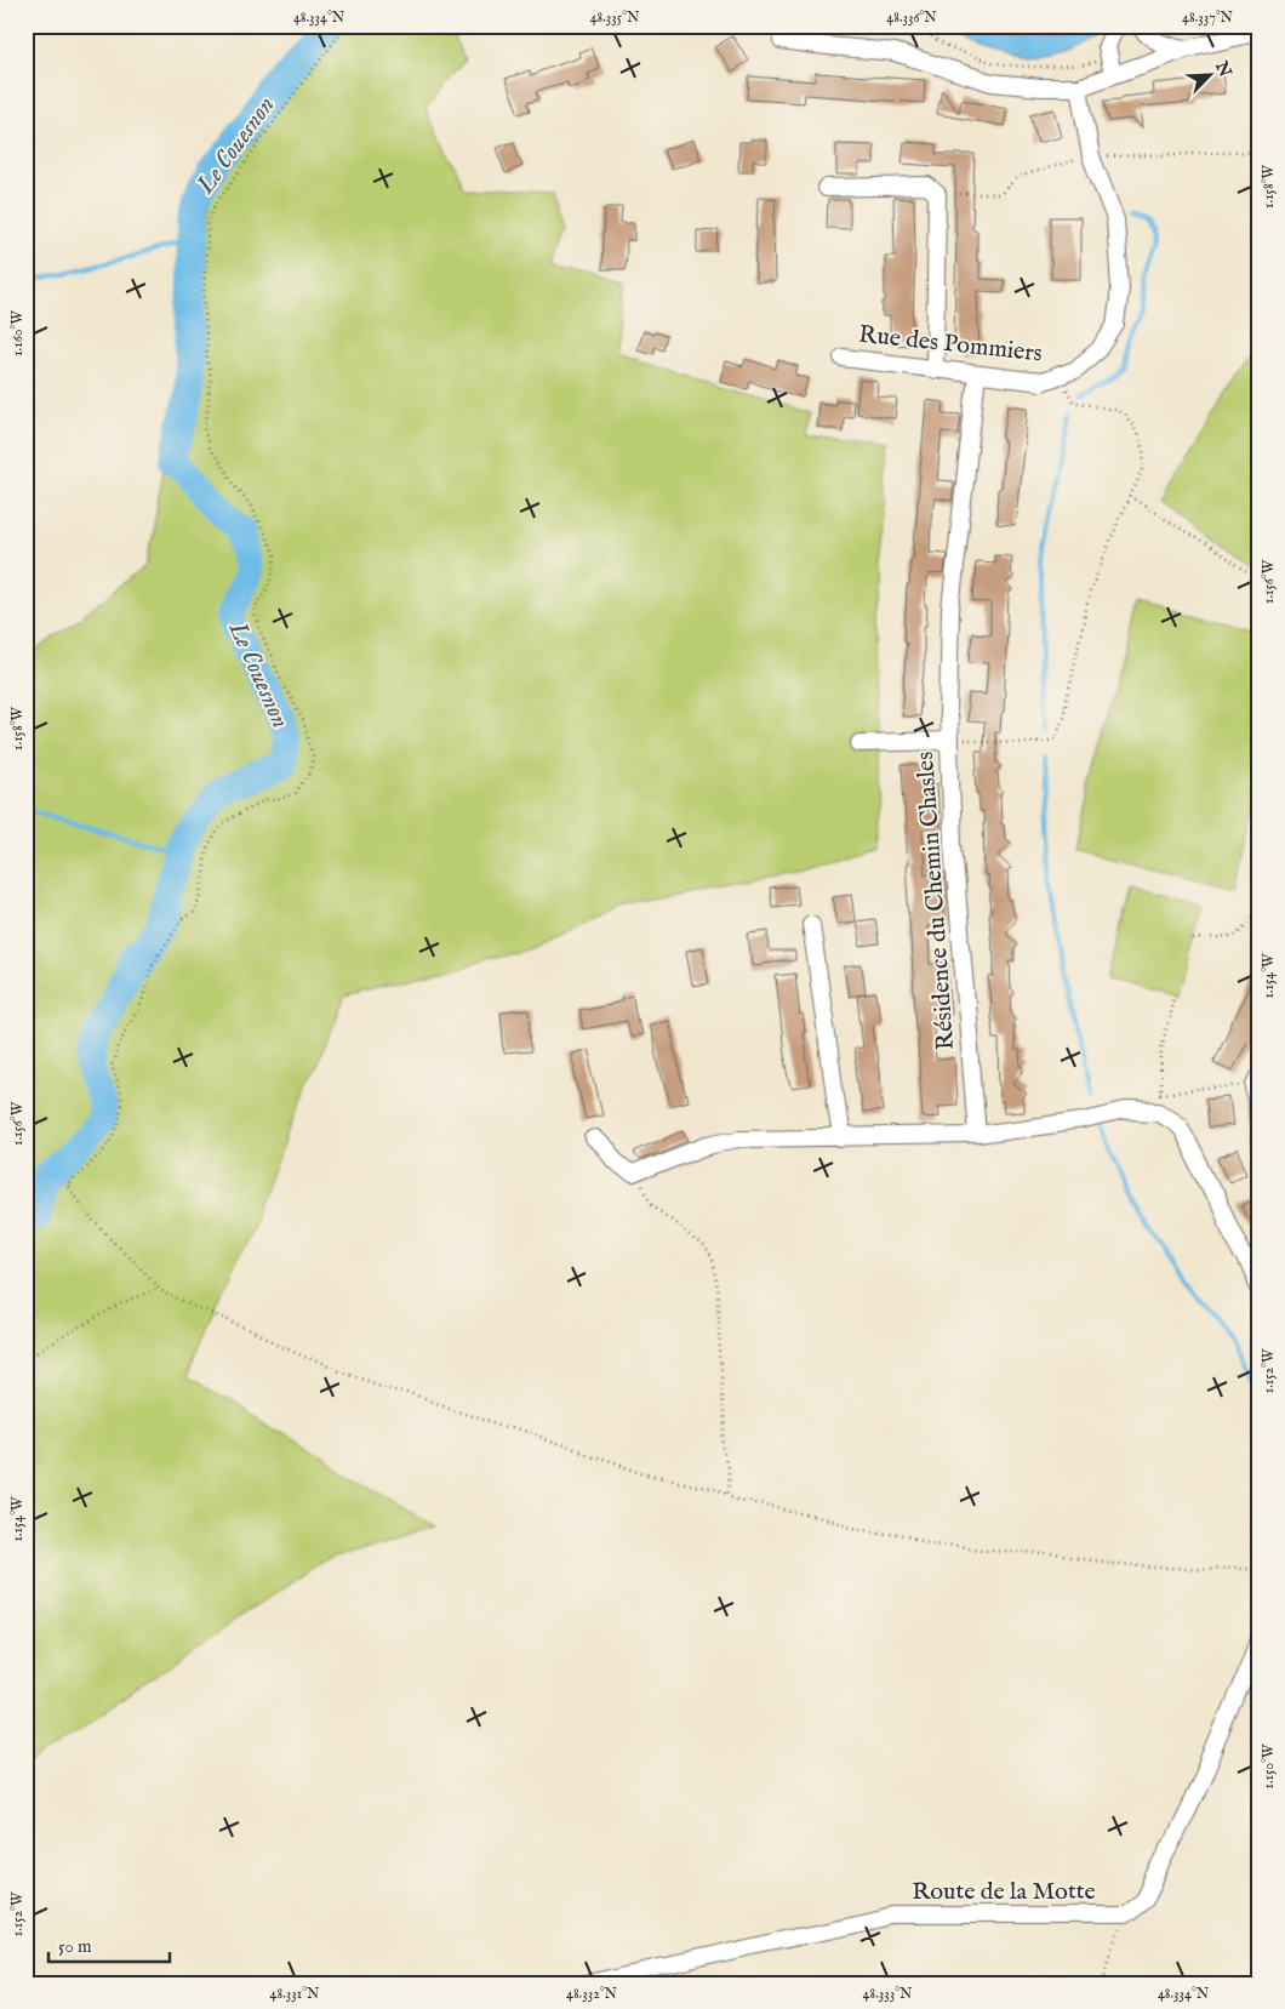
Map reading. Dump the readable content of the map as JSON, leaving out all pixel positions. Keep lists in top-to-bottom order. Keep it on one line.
{"streets":{"street":["Rue des Pommiers","Résidence du Chemin Chasles","Route de la Motte"]},"crossings":[["Rue des Pommiers","Résidence du Chemin Chasles"]],"water":["Le Couesnon"],"scale_bar":"50 m","north":"top right","coordinates":["48.334°N","48.335°N","48.336°N","48.337°N","1.158°W","1.160°W","1.156°W","1.154°W","1.152°W","1.150°W","48.331°N","48.332°N","48.333°N"]}
